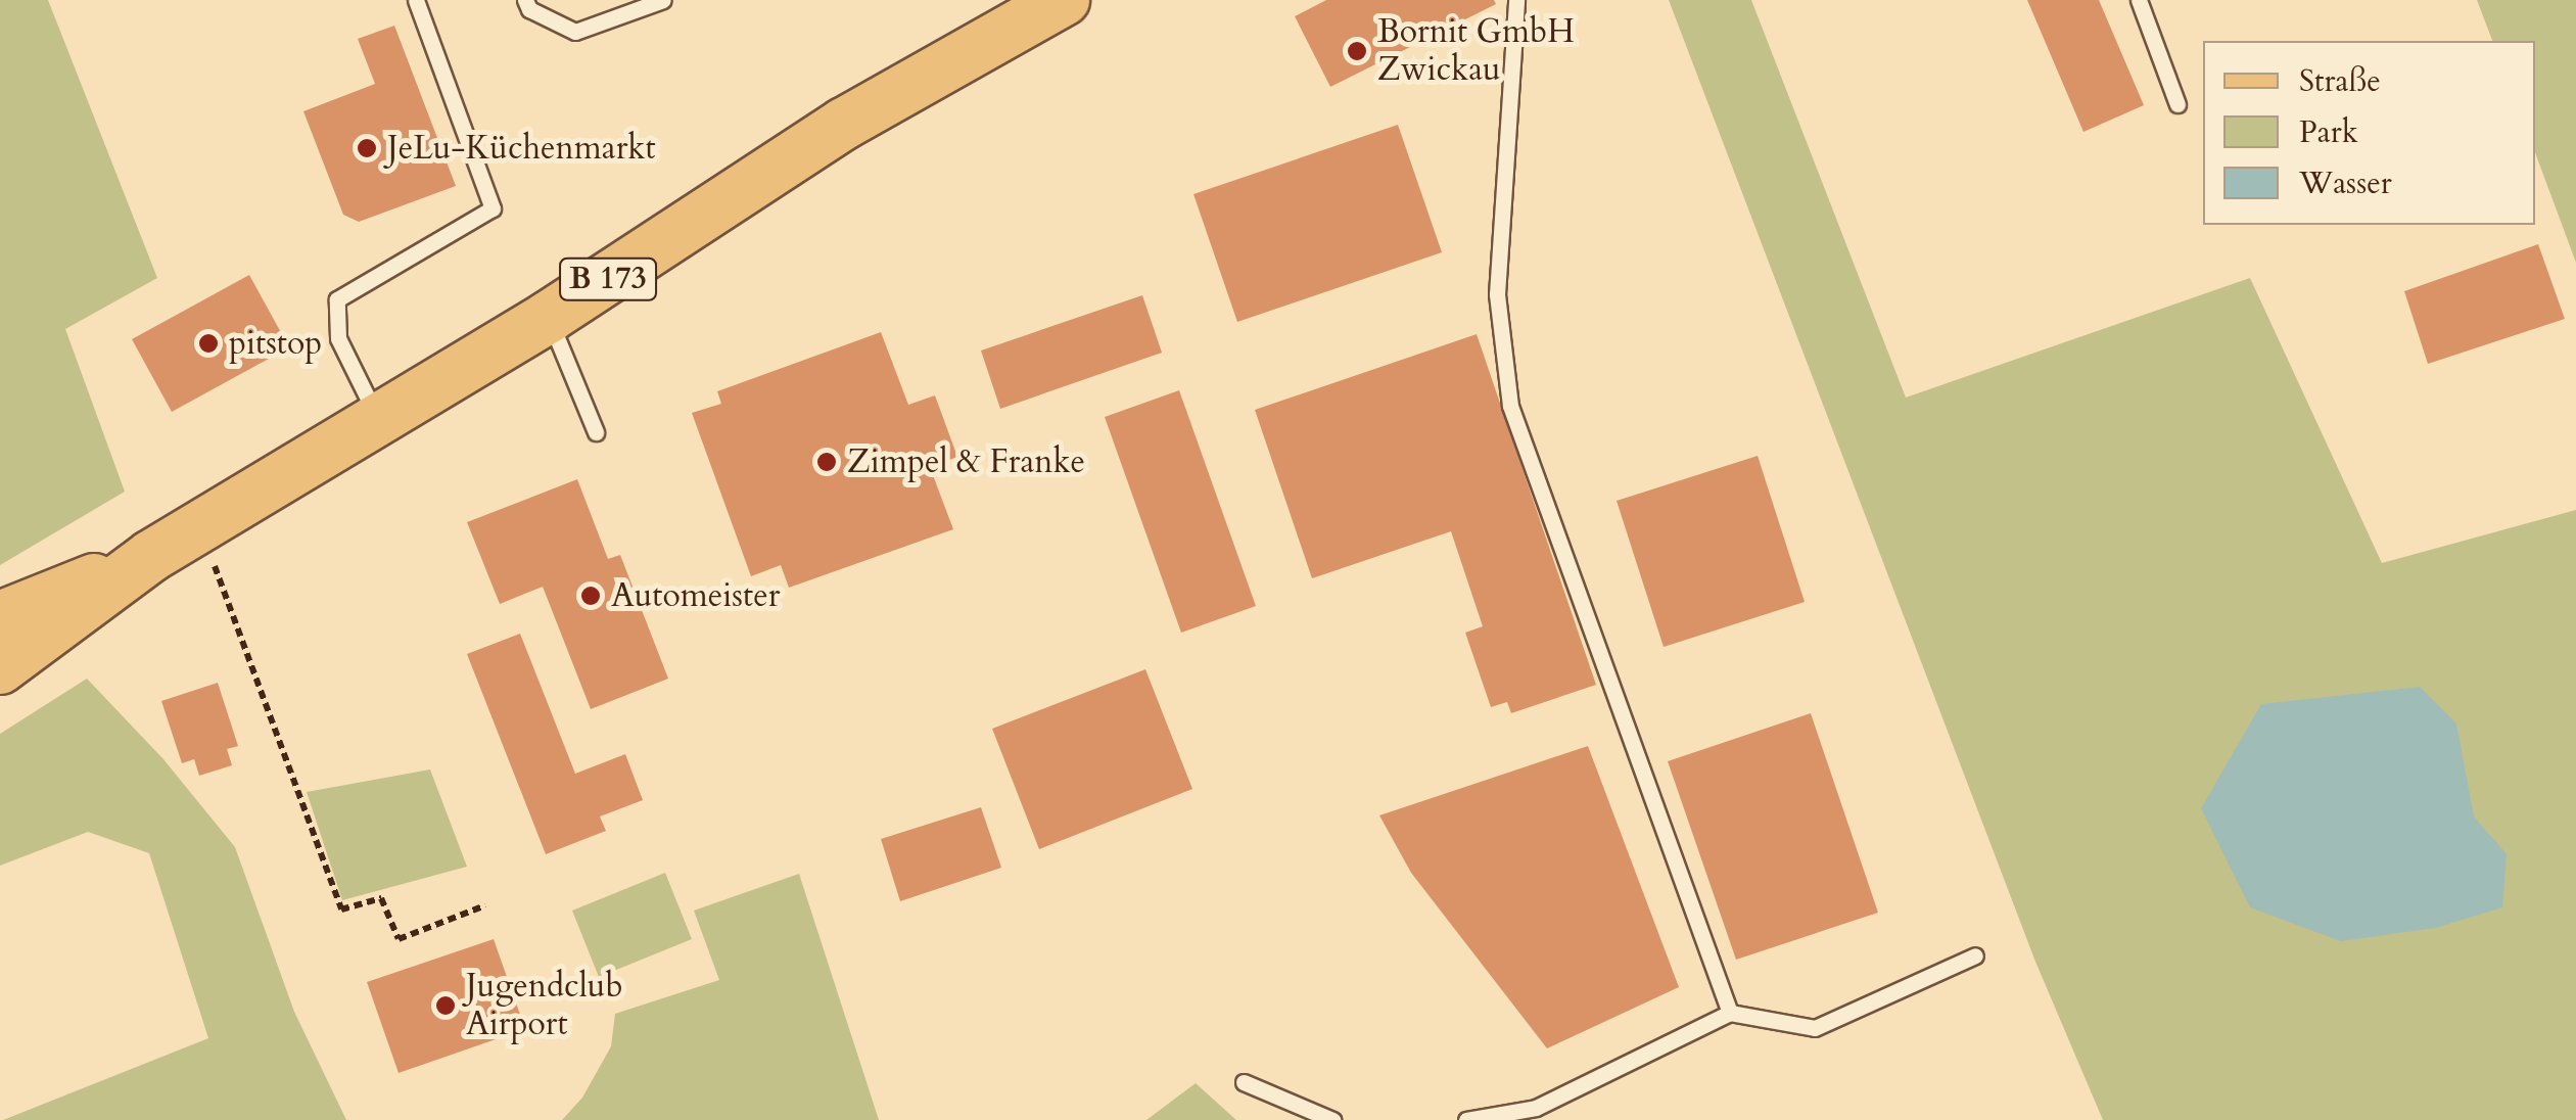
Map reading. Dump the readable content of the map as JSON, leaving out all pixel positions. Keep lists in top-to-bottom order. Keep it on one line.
{"streets":{"main road":["B 173"]},"places":["Bornit GmbH Zwickau","JeLu-Küchenmarkt","pitstop","Zimpel & Franke","Automeister","Jugendclub Airport"],"legend":["Straße","Park","Wasser"]}
